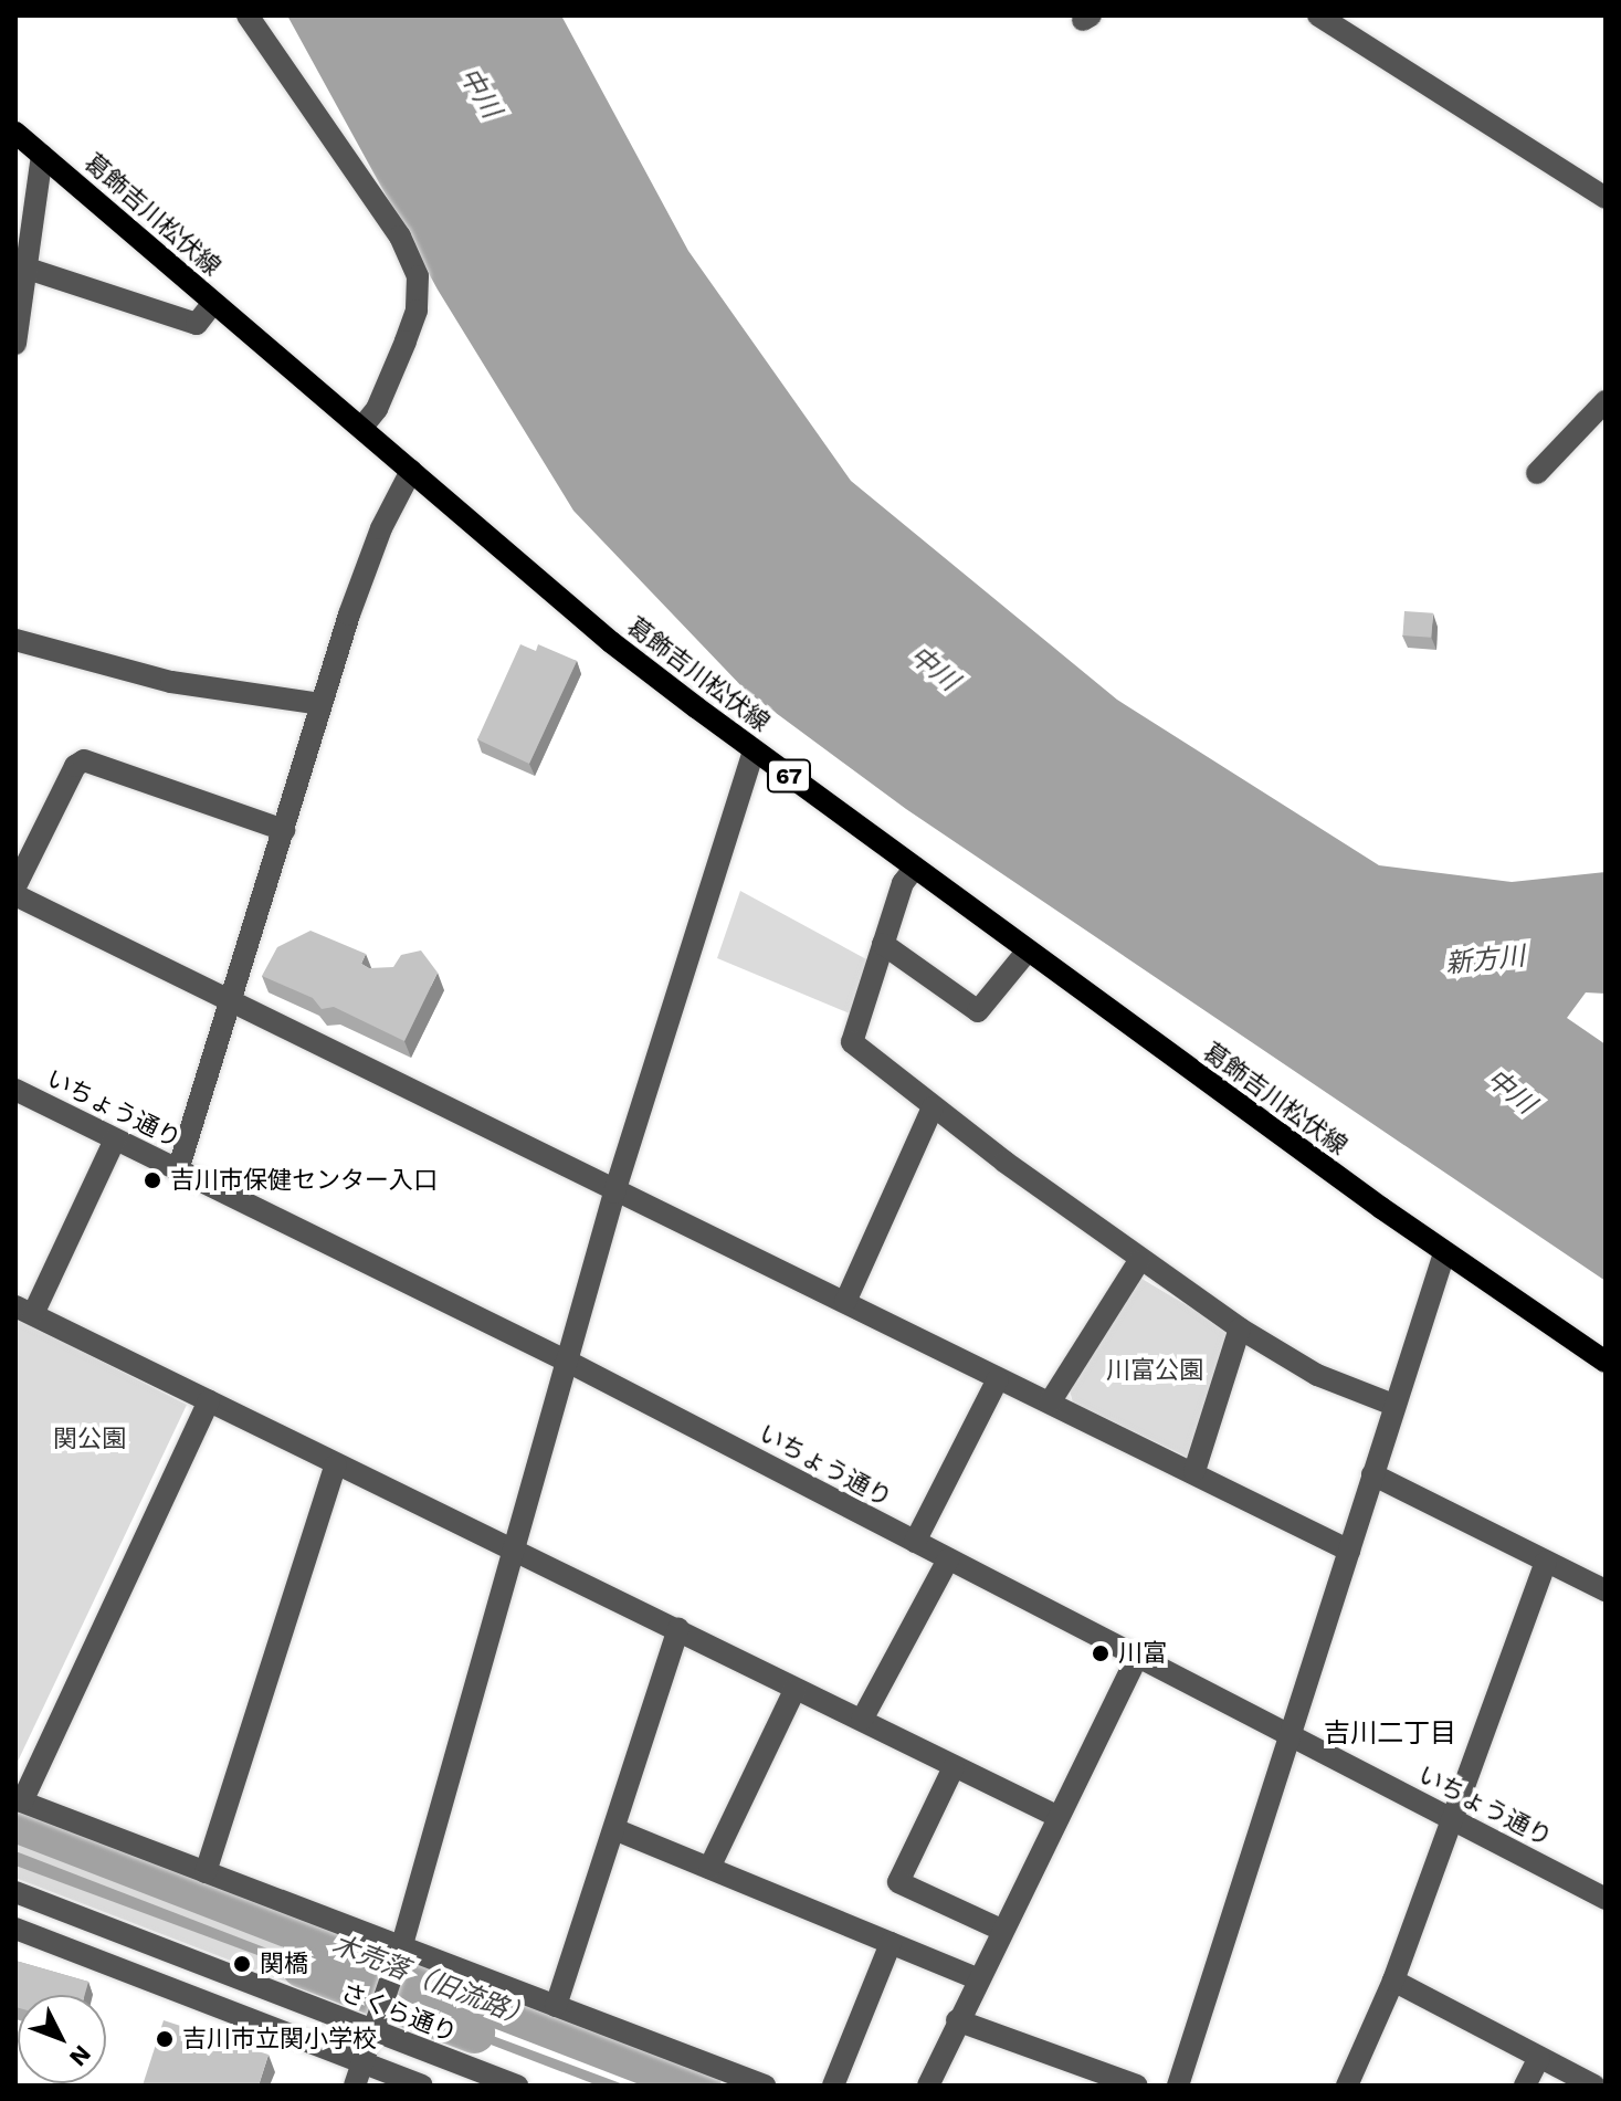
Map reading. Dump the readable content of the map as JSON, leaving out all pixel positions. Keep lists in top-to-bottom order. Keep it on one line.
{"streets":{"main road":["葛飾吉川松伏線","67"],"street":["いちょう通り","さくら通り"]},"districts":["吉川二丁目"],"water":["中川","新方川","木売落（旧流路）"],"parks":["川富公園","関公園"],"places":["吉川市保健センター入口","川富","関橋","吉川市立関小学校"],"north":"bottom right"}
